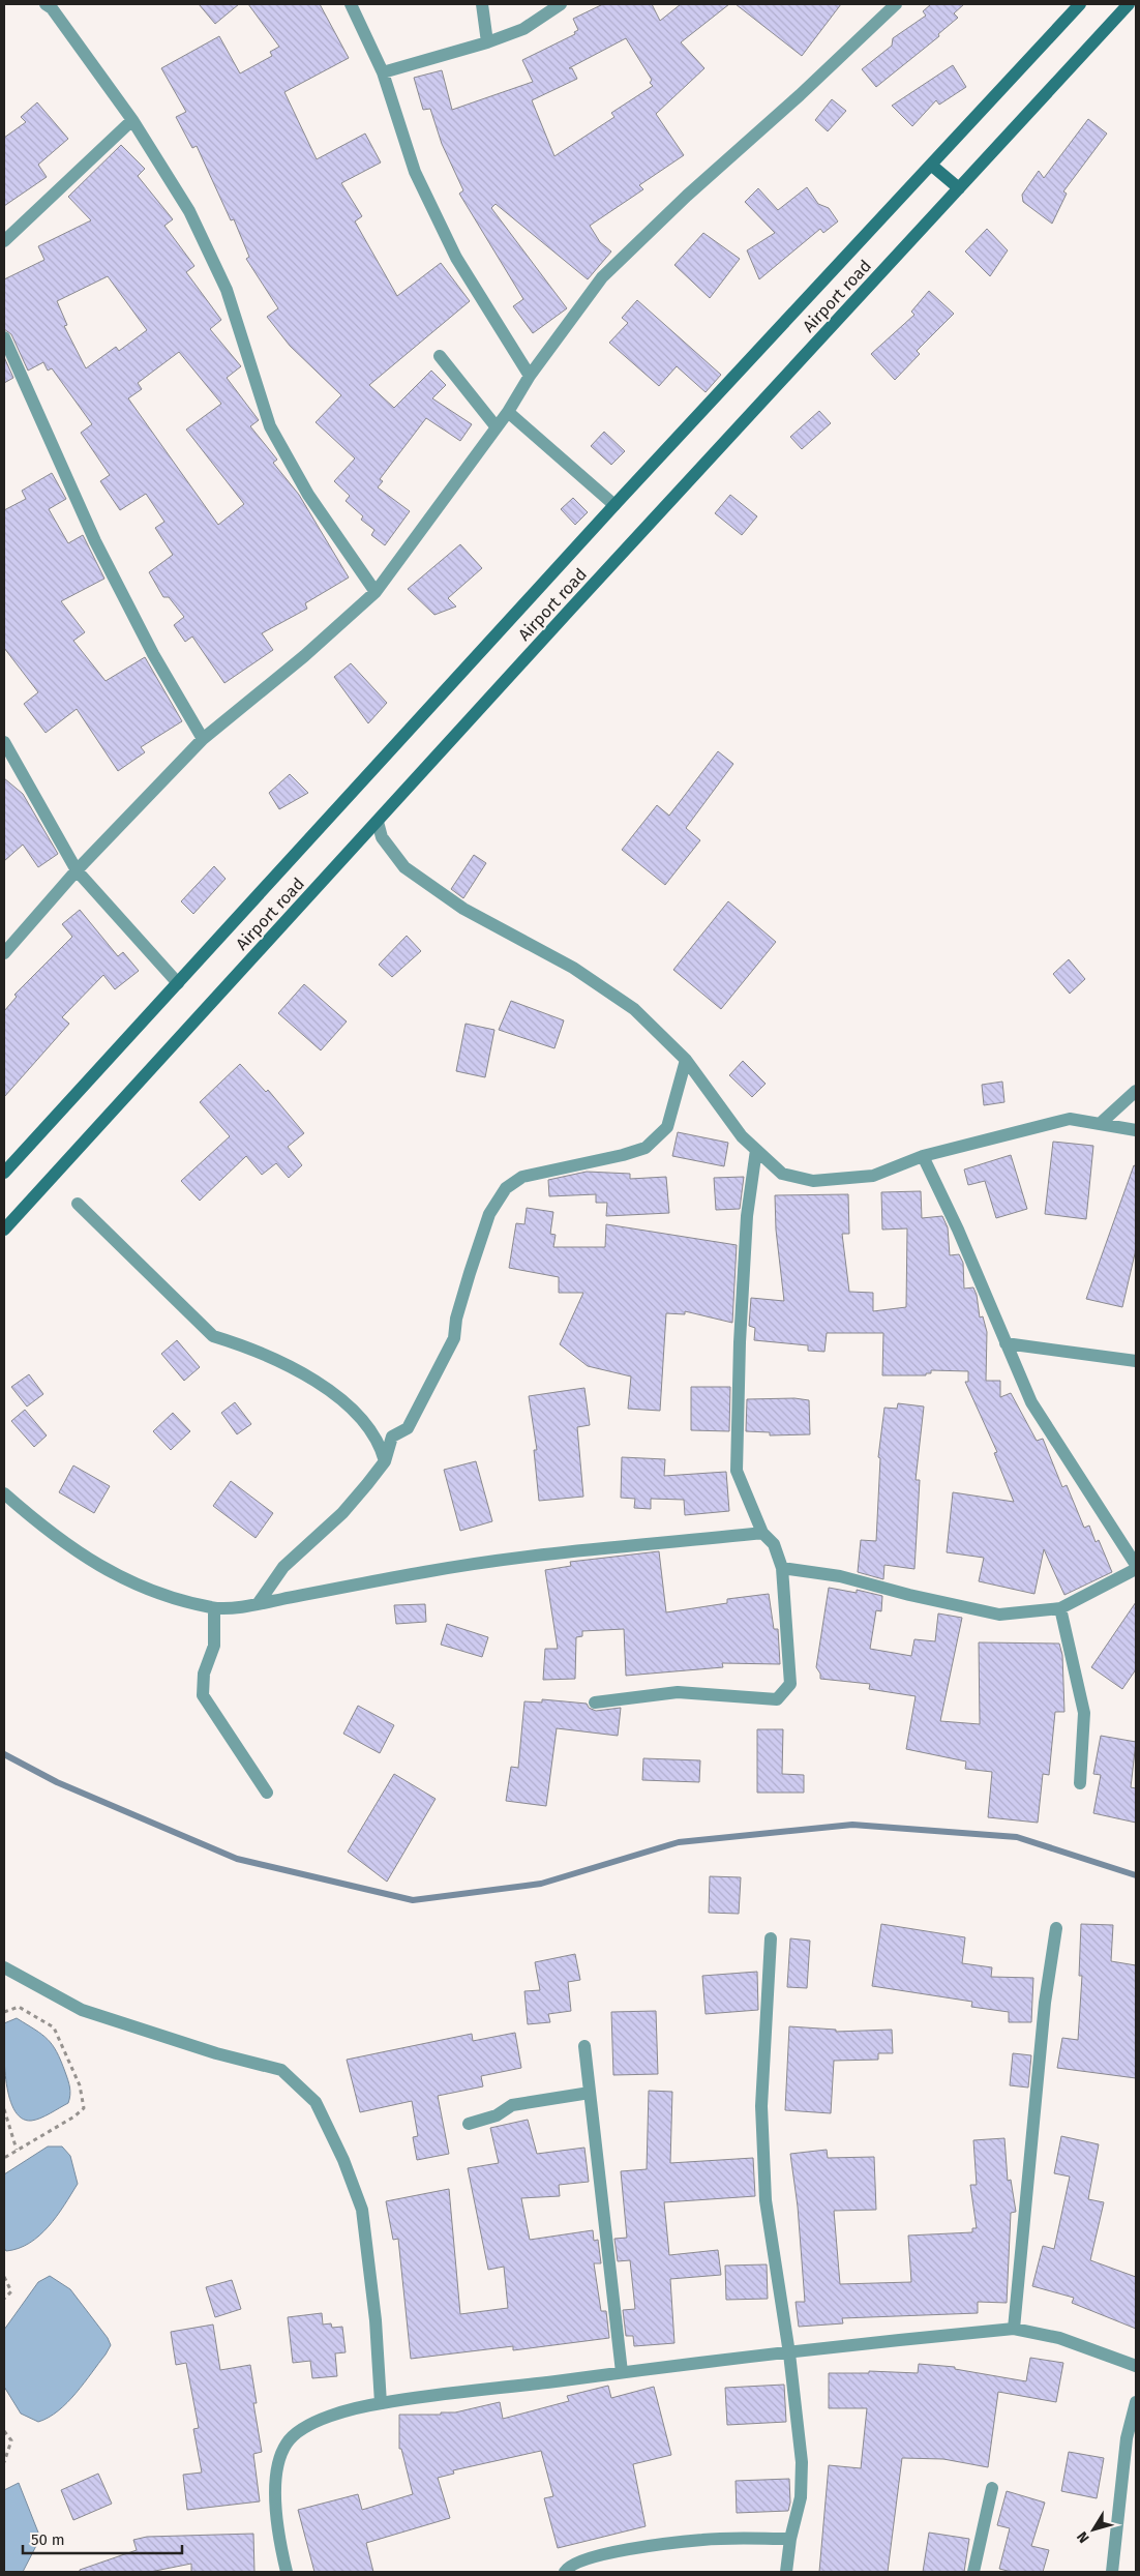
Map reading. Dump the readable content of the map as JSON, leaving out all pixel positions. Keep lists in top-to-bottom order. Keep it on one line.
{"streets":{"main road":["Airport road"]},"scale_bar":"50 m","north":"bottom left"}
